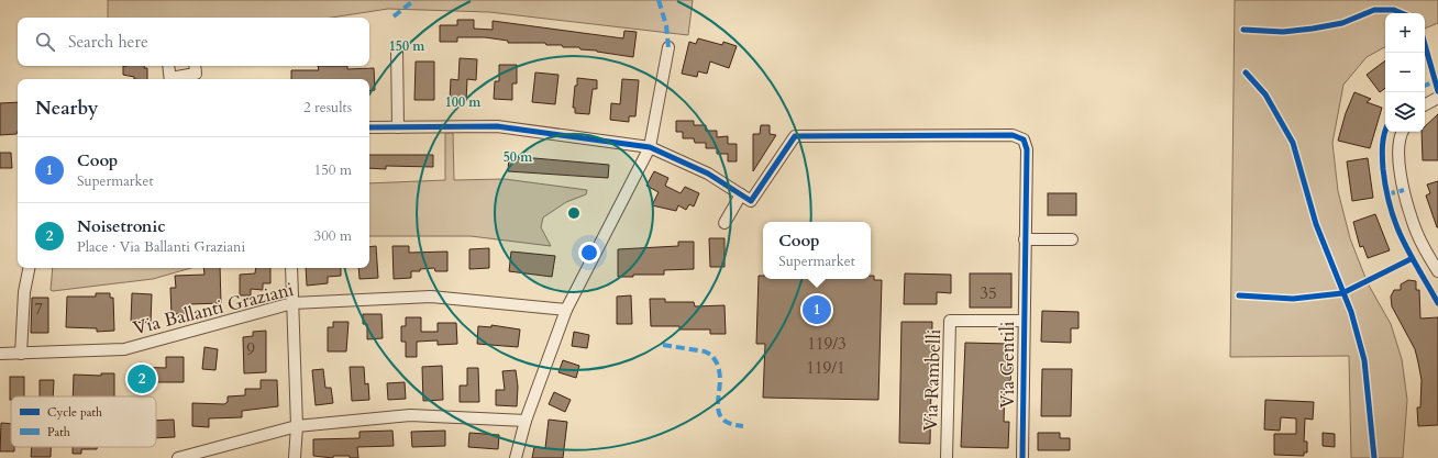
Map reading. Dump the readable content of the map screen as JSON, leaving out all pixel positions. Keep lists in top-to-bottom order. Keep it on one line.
{"streets":{"street":["Via Ballanti Graziani","Via Gentili","Via Rambelli"]},"crossings":[["Via Gentili","Via Rambelli"]],"house_numbers":["35","7","119/3","9","119/1"],"legend":["Cycle path","Path"],"page":{"map_buttons":["+","−"],"search":"Search here","heading":["Nearby","2 results"],"list":[{"mark":"1","name":"Coop","note":"Supermarket","value":"150 m"},{"mark":"2","name":"Noisetronic","note":"Place · Via Ballanti Graziani","value":"300 m"}],"popup":["Coop","Supermarket"],"pins":["1","2"]},"rings":["150 m","100 m","50 m"]}
